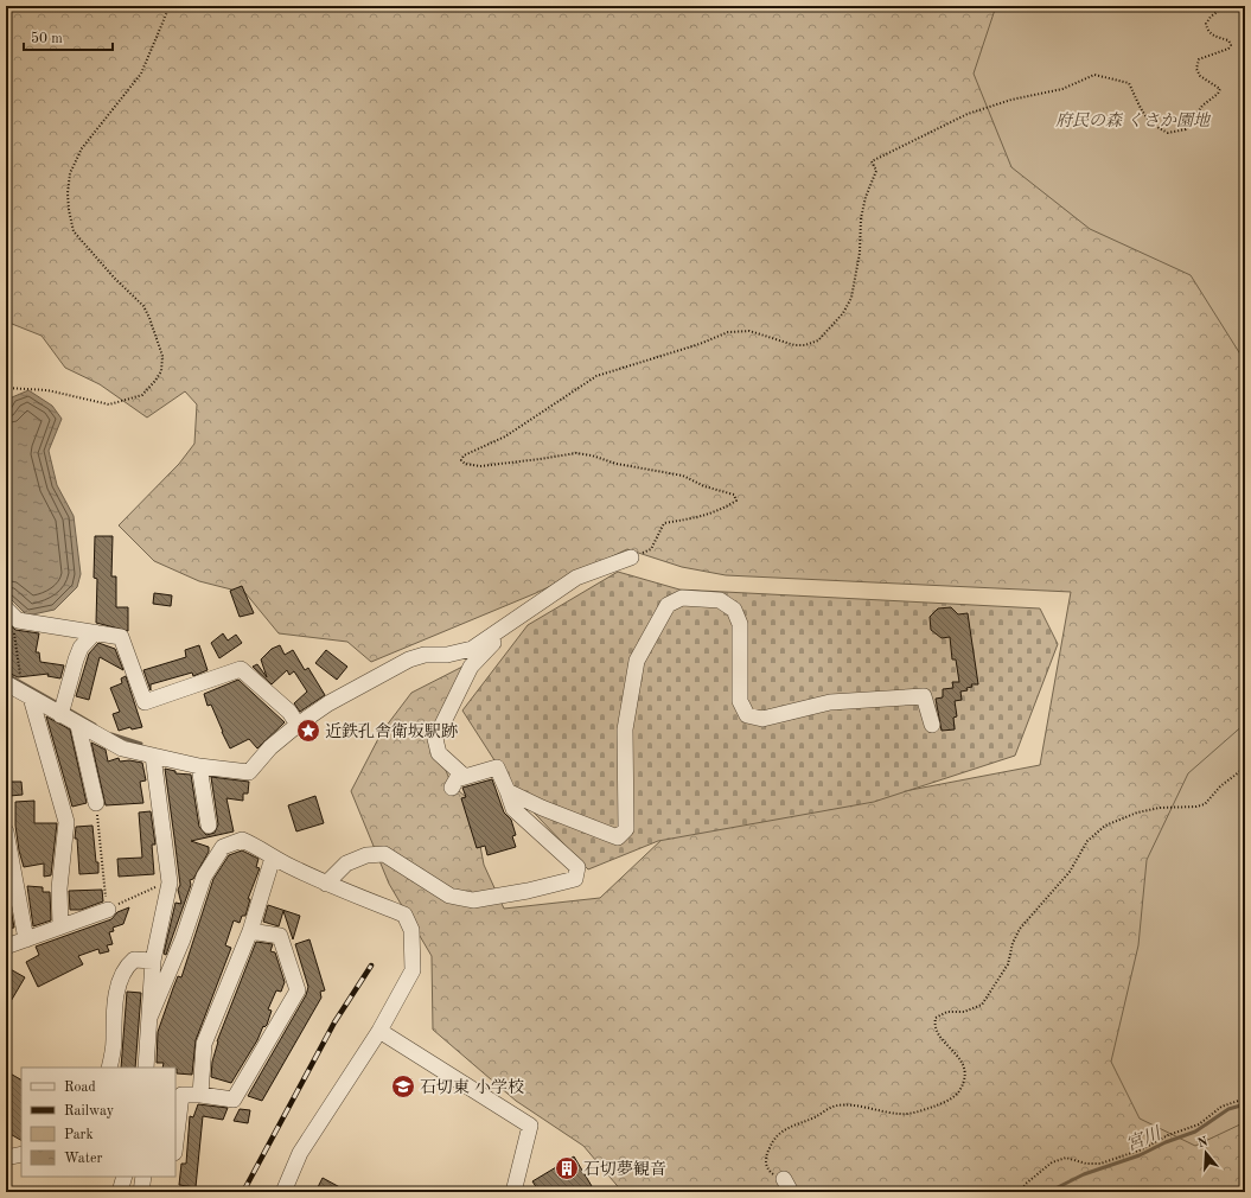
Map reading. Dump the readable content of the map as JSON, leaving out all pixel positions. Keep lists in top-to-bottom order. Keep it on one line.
{"water":["宮川"],"parks":["府民の森 くさか園地"],"places":{"place":["近鉄孔舎衛坂駅跡"],"school or university":["石切東 小学校"],"building":["石切夢観音"]},"legend":["Road","Railway","Park","Water"],"scale_bar":"50 m","north":"top"}
